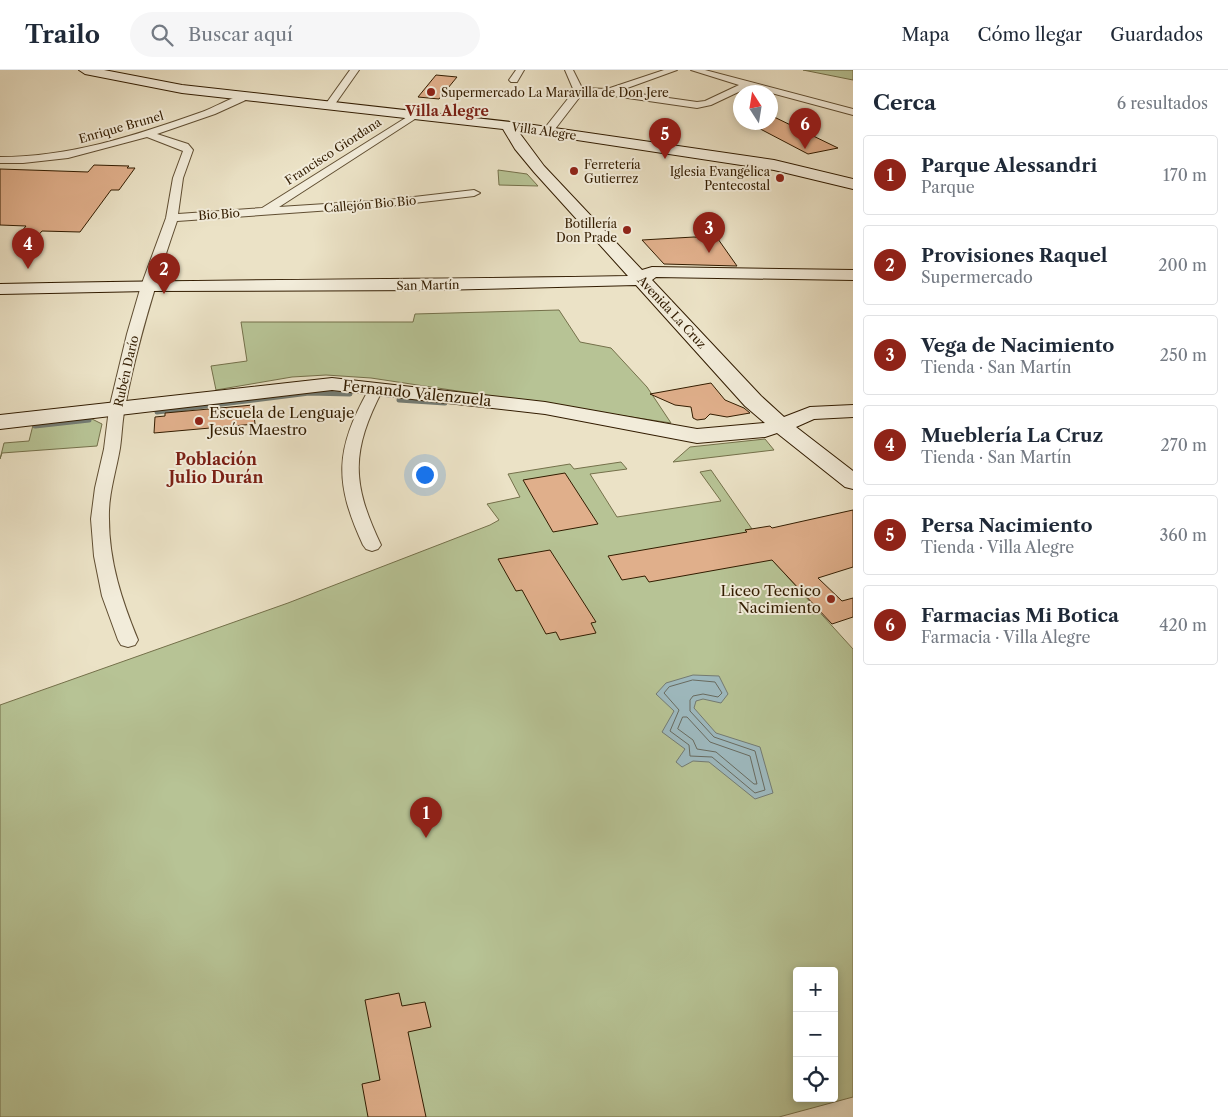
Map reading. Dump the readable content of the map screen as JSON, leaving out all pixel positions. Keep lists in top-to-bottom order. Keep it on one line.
{"streets":{"main road":["Villa Alegre","San Martín","Avenida La Cruz","Fernando Valenzuela"],"street":["Enrique Brunel","Francisco Giordana","Callejón Bio Bio","Bio Bio","Rubén Darío"]},"crossings":[["Enrique Brunel","Villa Alegre"],["Enrique Brunel","Rubén Darío"],["Villa Alegre","Francisco Giordana"],["Villa Alegre","Avenida La Cruz"],["Francisco Giordana","Callejón Bio Bio"],["Francisco Giordana","Bio Bio"],["Callejón Bio Bio","Bio Bio"],["Bio Bio","Rubén Darío"],["San Martín","Avenida La Cruz"],["San Martín","Rubén Darío"],["Avenida La Cruz","Fernando Valenzuela"],["Rubén Darío","Fernando Valenzuela"]],"districts":["Villa Alegre","Población Julio Durán"],"places":["Supermercado La Maravilla de Don Jere","Ferretería Gutierrez","Iglesia Evangélica Pentecostal","Botillería Don Prade","Escuela de Lenguaje Jesús Maestro","Liceo Tecnico Nacimiento"],"north":"top","page":{"header":"Trailo","search":"Buscar aquí","nav":["Mapa","Cómo llegar","Guardados"],"heading":["Cerca","6 resultados"],"pins":["6","5","3","4","2","1"],"list":[{"mark":"1","name":"Parque Alessandri","note":"Parque","value":"170 m"},{"mark":"2","name":"Provisiones Raquel","note":"Supermercado","value":"200 m"},{"mark":"3","name":"Vega de Nacimiento","note":"Tienda · San Martín","value":"250 m"},{"mark":"4","name":"Mueblería La Cruz","note":"Tienda · San Martín","value":"270 m"},{"mark":"5","name":"Persa Nacimiento","note":"Tienda · Villa Alegre","value":"360 m"},{"mark":"6","name":"Farmacias Mi Botica","note":"Farmacia · Villa Alegre","value":"420 m"}],"map_buttons":["+","−"]}}
